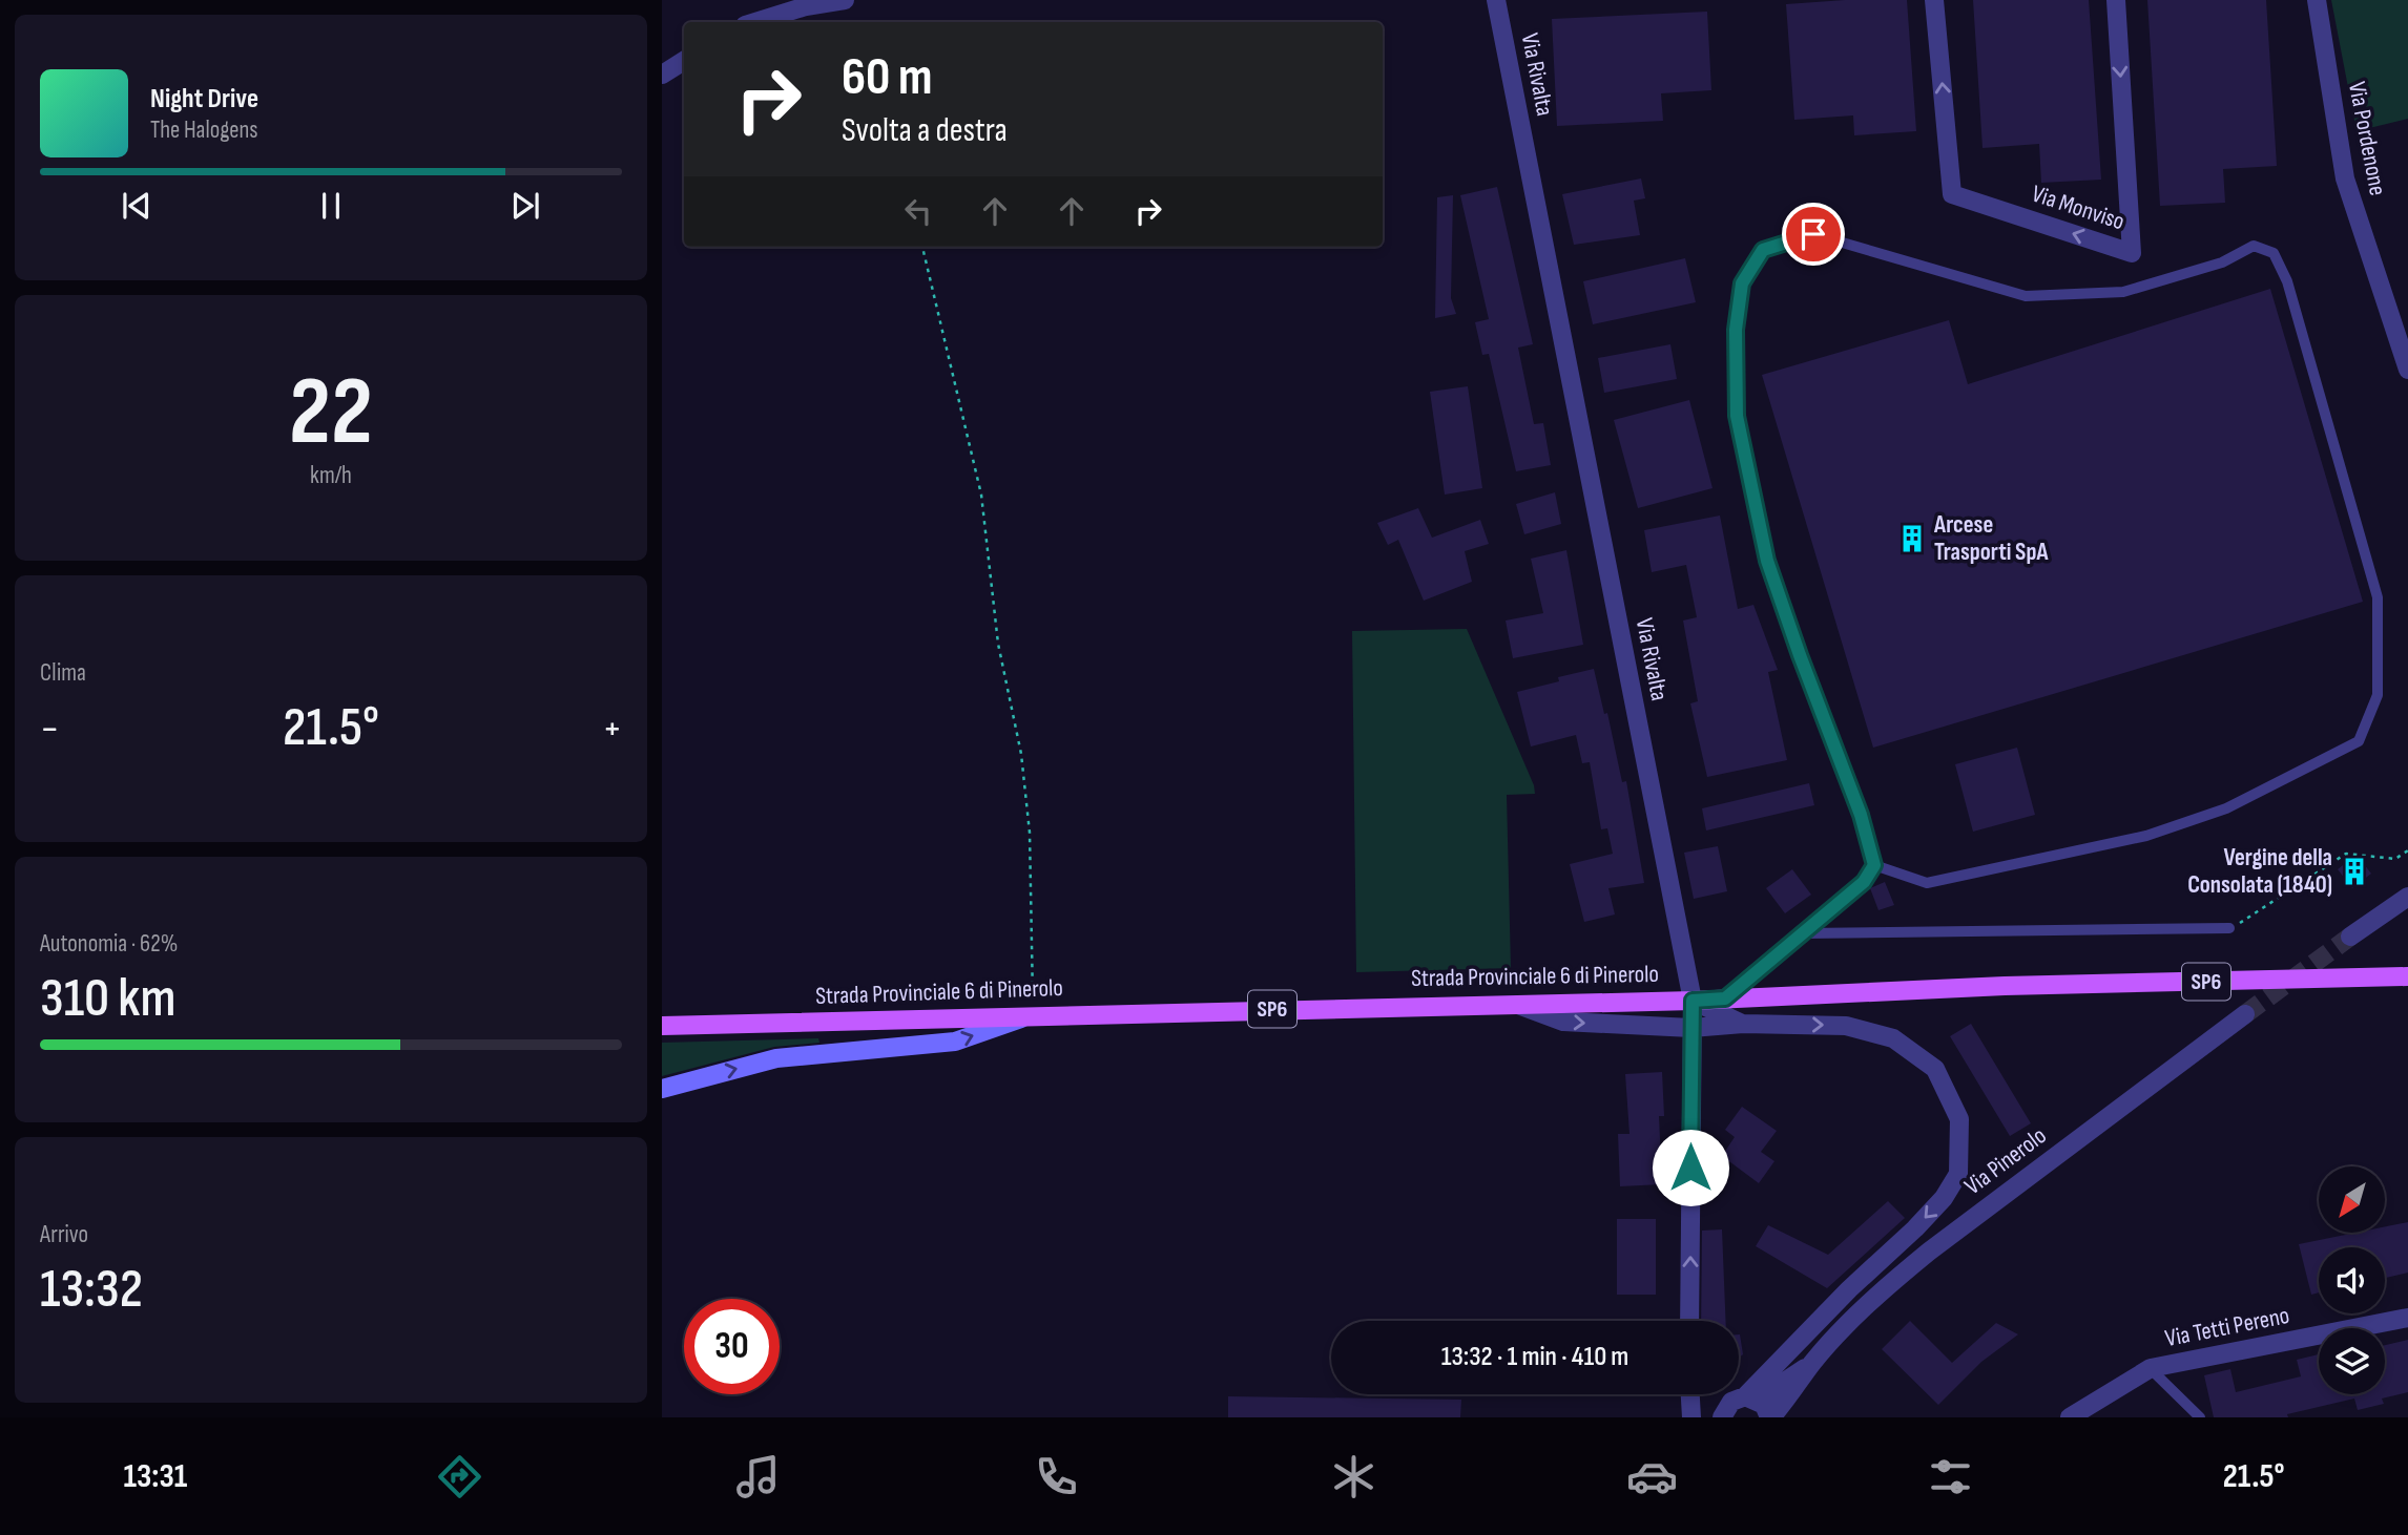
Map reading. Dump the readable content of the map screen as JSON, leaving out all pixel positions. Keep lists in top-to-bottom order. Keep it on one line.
{"streets":{"main road":["Strada Provinciale 6 di Pinerolo","SP6"],"street":["Via Rivalta","Via Pordenone","Via Monviso","Via Pinerolo","Via Tetti Pereno"]},"crossings":[["Via Rivalta","Strada Provinciale 6 di Pinerolo"]],"places":{"building":["Arcese Trasporti SpA","Vergine della Consolata (1840)"]},"north":"bottom left","page":{"turn":["60 m","Svolta a destra"],"song":["Night Drive","The Halogens"],"tile":[["22","km/h"],"Clima",["Autonomia · 62%","310 km"],["Arrivo","13:32"]],"heat":["−","21.5°","+"],"limit":"30","trip":"13:32 · 1 min · 410 m","tabs":["13:31","21.5°"]}}
